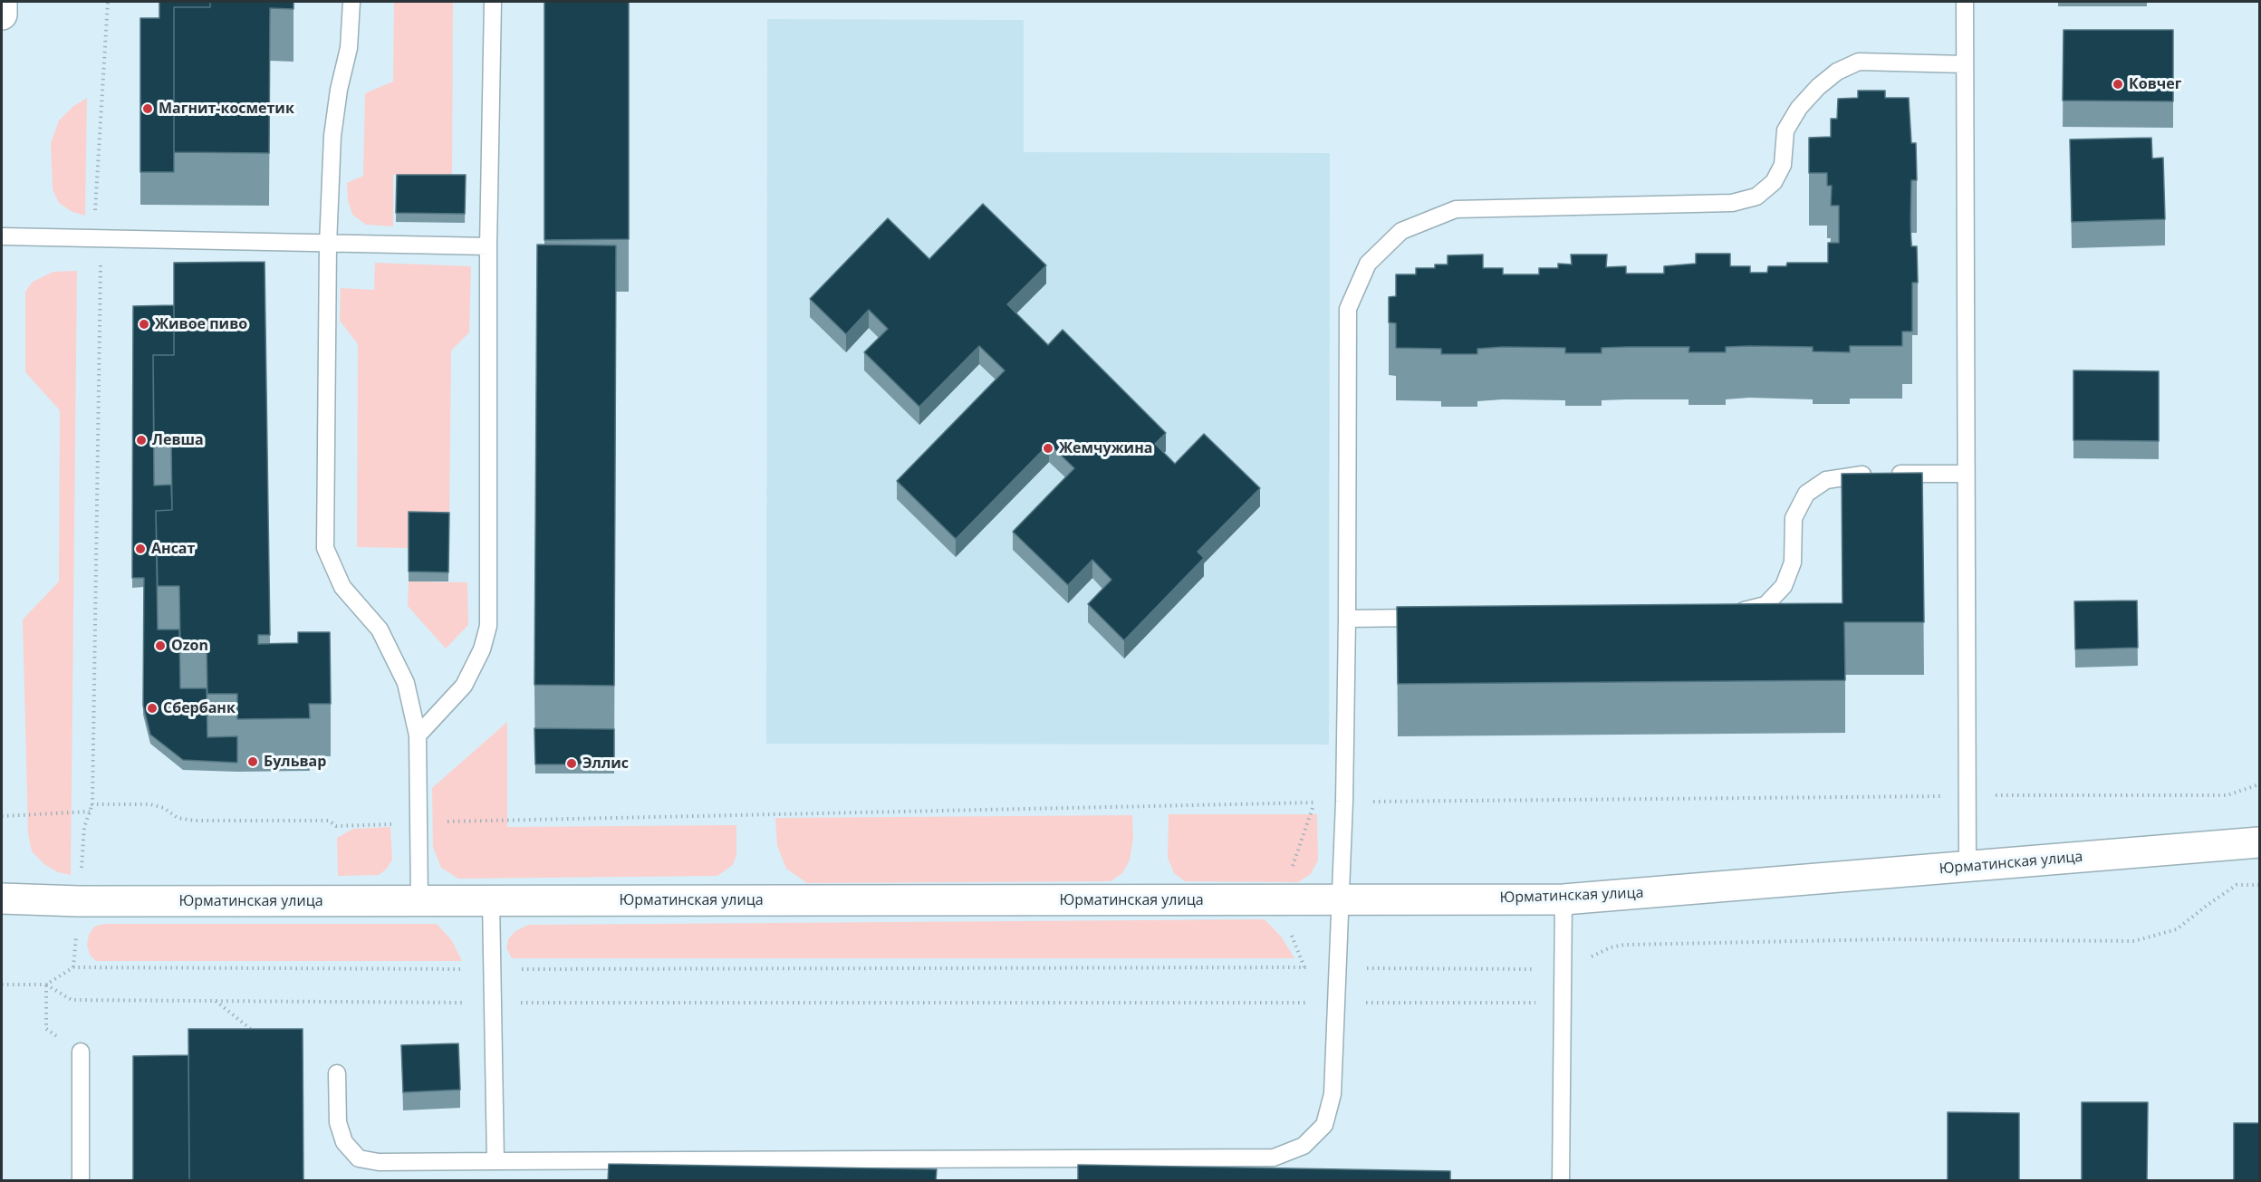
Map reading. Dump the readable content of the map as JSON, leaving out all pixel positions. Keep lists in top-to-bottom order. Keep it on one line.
{"streets":{"street":["Юрматинская улица"]},"places":["Ковчег","Магнит-косметик","Живое пиво","Левша","Жемчужина","Ансат","Ozon","Сбербанк","Бульвар","Эллис"]}
